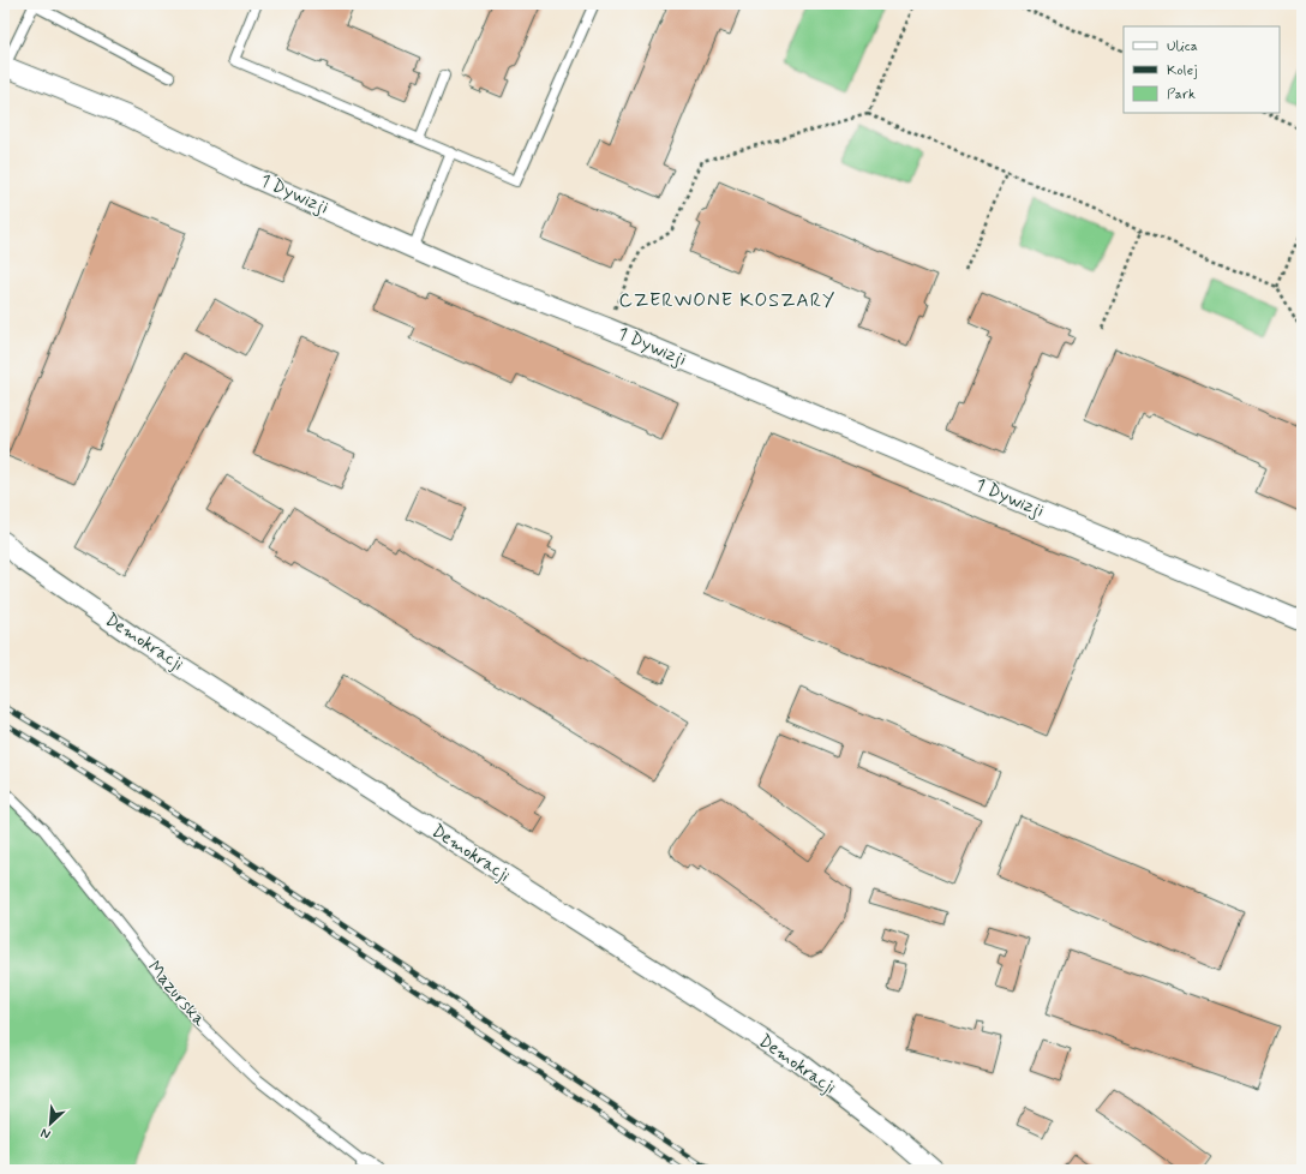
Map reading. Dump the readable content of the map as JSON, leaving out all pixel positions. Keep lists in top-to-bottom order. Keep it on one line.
{"streets":{"street":["1 Dywizji","Demokracji"],"lane":["Mazurska"]},"districts":["CZERWONE KOSZARY"],"legend":["Ulica","Kolej","Park"],"north":"bottom left"}
